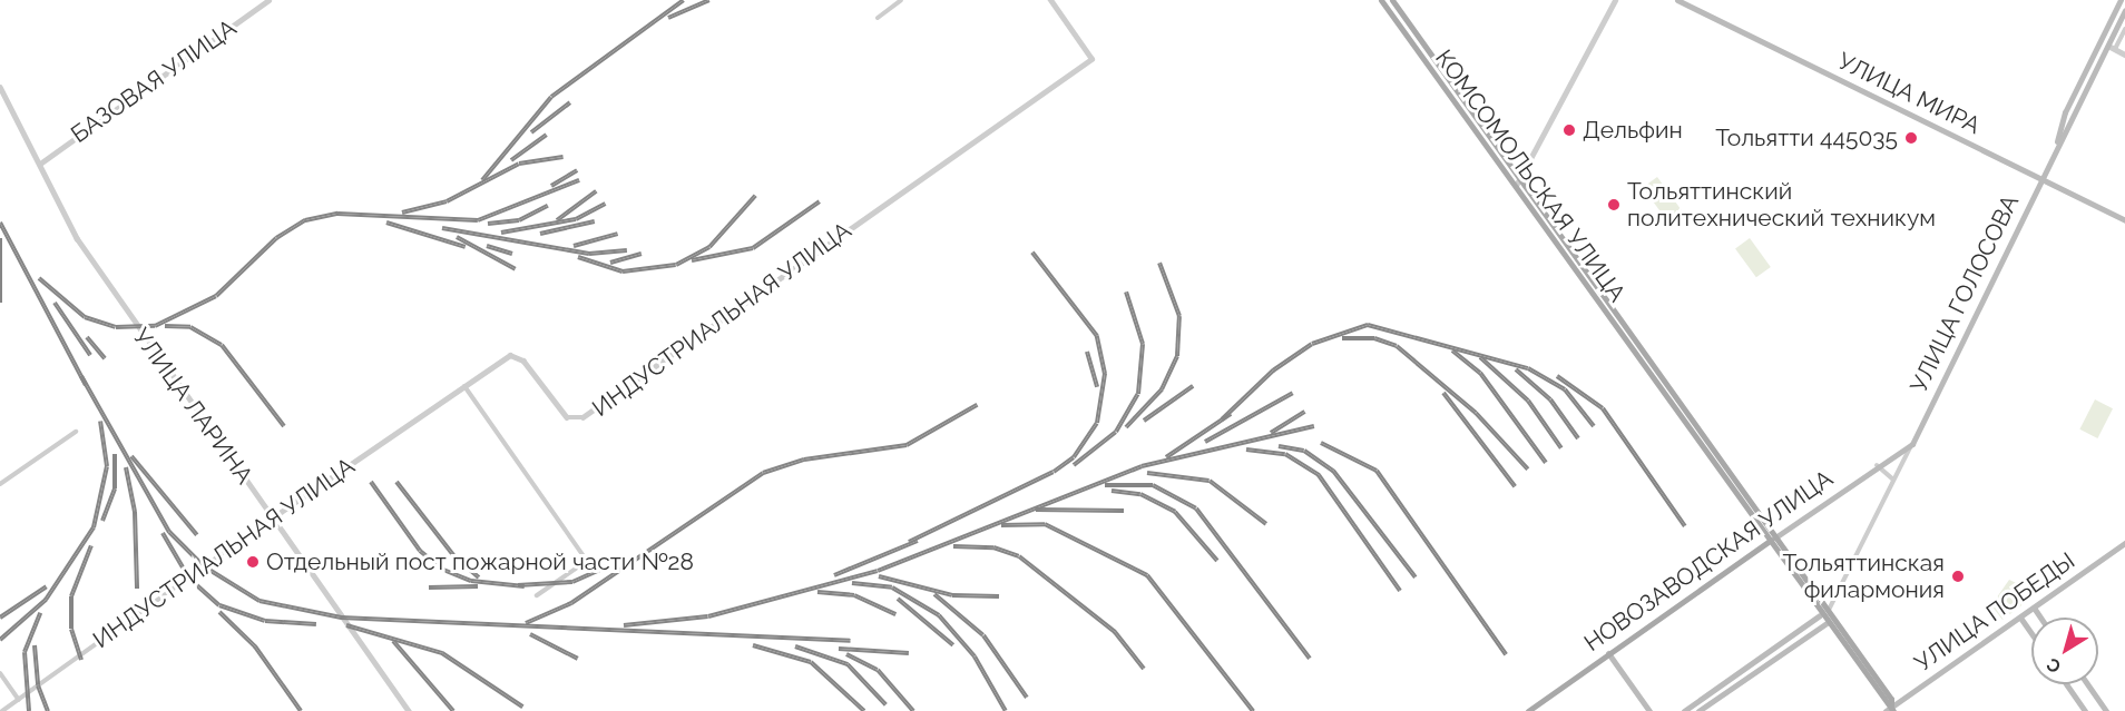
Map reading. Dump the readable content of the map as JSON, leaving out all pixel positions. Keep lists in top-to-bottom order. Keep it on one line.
{"streets":{"main road":["УЛИЦА МИРА","КОМСОМОЛЬСКАЯ УЛИЦА","УЛИЦА ГОЛОСОВА","НОВОЗАВОДСКАЯ УЛИЦА","УЛИЦА ПОБЕДЫ"],"street":["БАЗОВАЯ УЛИЦА","ИНДУСТРИАЛЬНАЯ УЛИЦА","УЛИЦА ЛАРИНА"]},"crossings":[["БАЗОВАЯ УЛИЦА","УЛИЦА ЛАРИНА"],["УЛИЦА МИРА","УЛИЦА ГОЛОСОВА"],["КОМСОМОЛЬСКАЯ УЛИЦА","НОВОЗАВОДСКАЯ УЛИЦА"],["КОМСОМОЛЬСКАЯ УЛИЦА","УЛИЦА ПОБЕДЫ"],["УЛИЦА ГОЛОСОВА","НОВОЗАВОДСКАЯ УЛИЦА"],["ИНДУСТРИАЛЬНАЯ УЛИЦА","УЛИЦА ЛАРИНА"]],"places":["Дельфин","Тольятти 445035","Тольяттинский политехнический техникум","Отдельный пост пожарной части №28","Тольяттинская филармония"],"north":"bottom left"}
